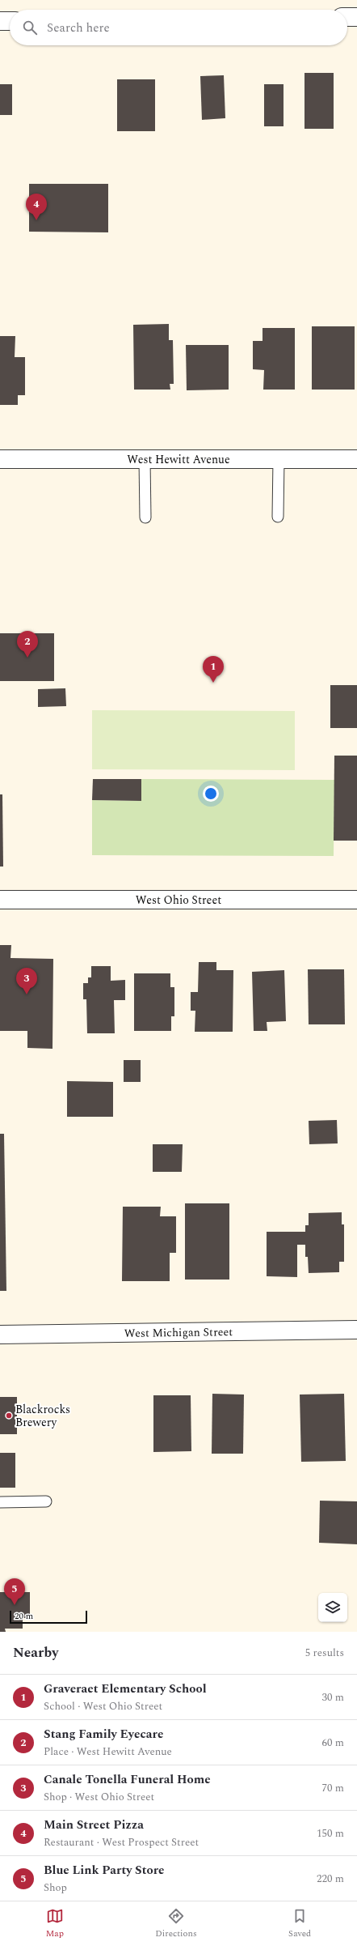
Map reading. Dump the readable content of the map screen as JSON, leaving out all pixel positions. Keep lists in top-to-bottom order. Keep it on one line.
{"streets":{"street":["West Hewitt Avenue","West Ohio Street","West Michigan Street"]},"places":["Blackrocks Brewery"],"scale_bar":"20 m","page":{"search":"Search here","pins":["4","2","1","3","5"],"scale":"20 m","heading":["Nearby","5 results"],"list":[{"mark":"1","name":"Graveraet Elementary School","note":"School · West Ohio Street","value":"30 m"},{"mark":"2","name":"Stang Family Eyecare","note":"Place · West Hewitt Avenue","value":"60 m"},{"mark":"3","name":"Canale Tonella Funeral Home","note":"Shop · West Ohio Street","value":"70 m"},{"mark":"4","name":"Main Street Pizza","note":"Restaurant · West Prospect Street","value":"150 m"},{"mark":"5","name":"Blue Link Party Store","note":"Shop","value":"220 m"}],"nav":["Map","Directions","Saved"]}}
